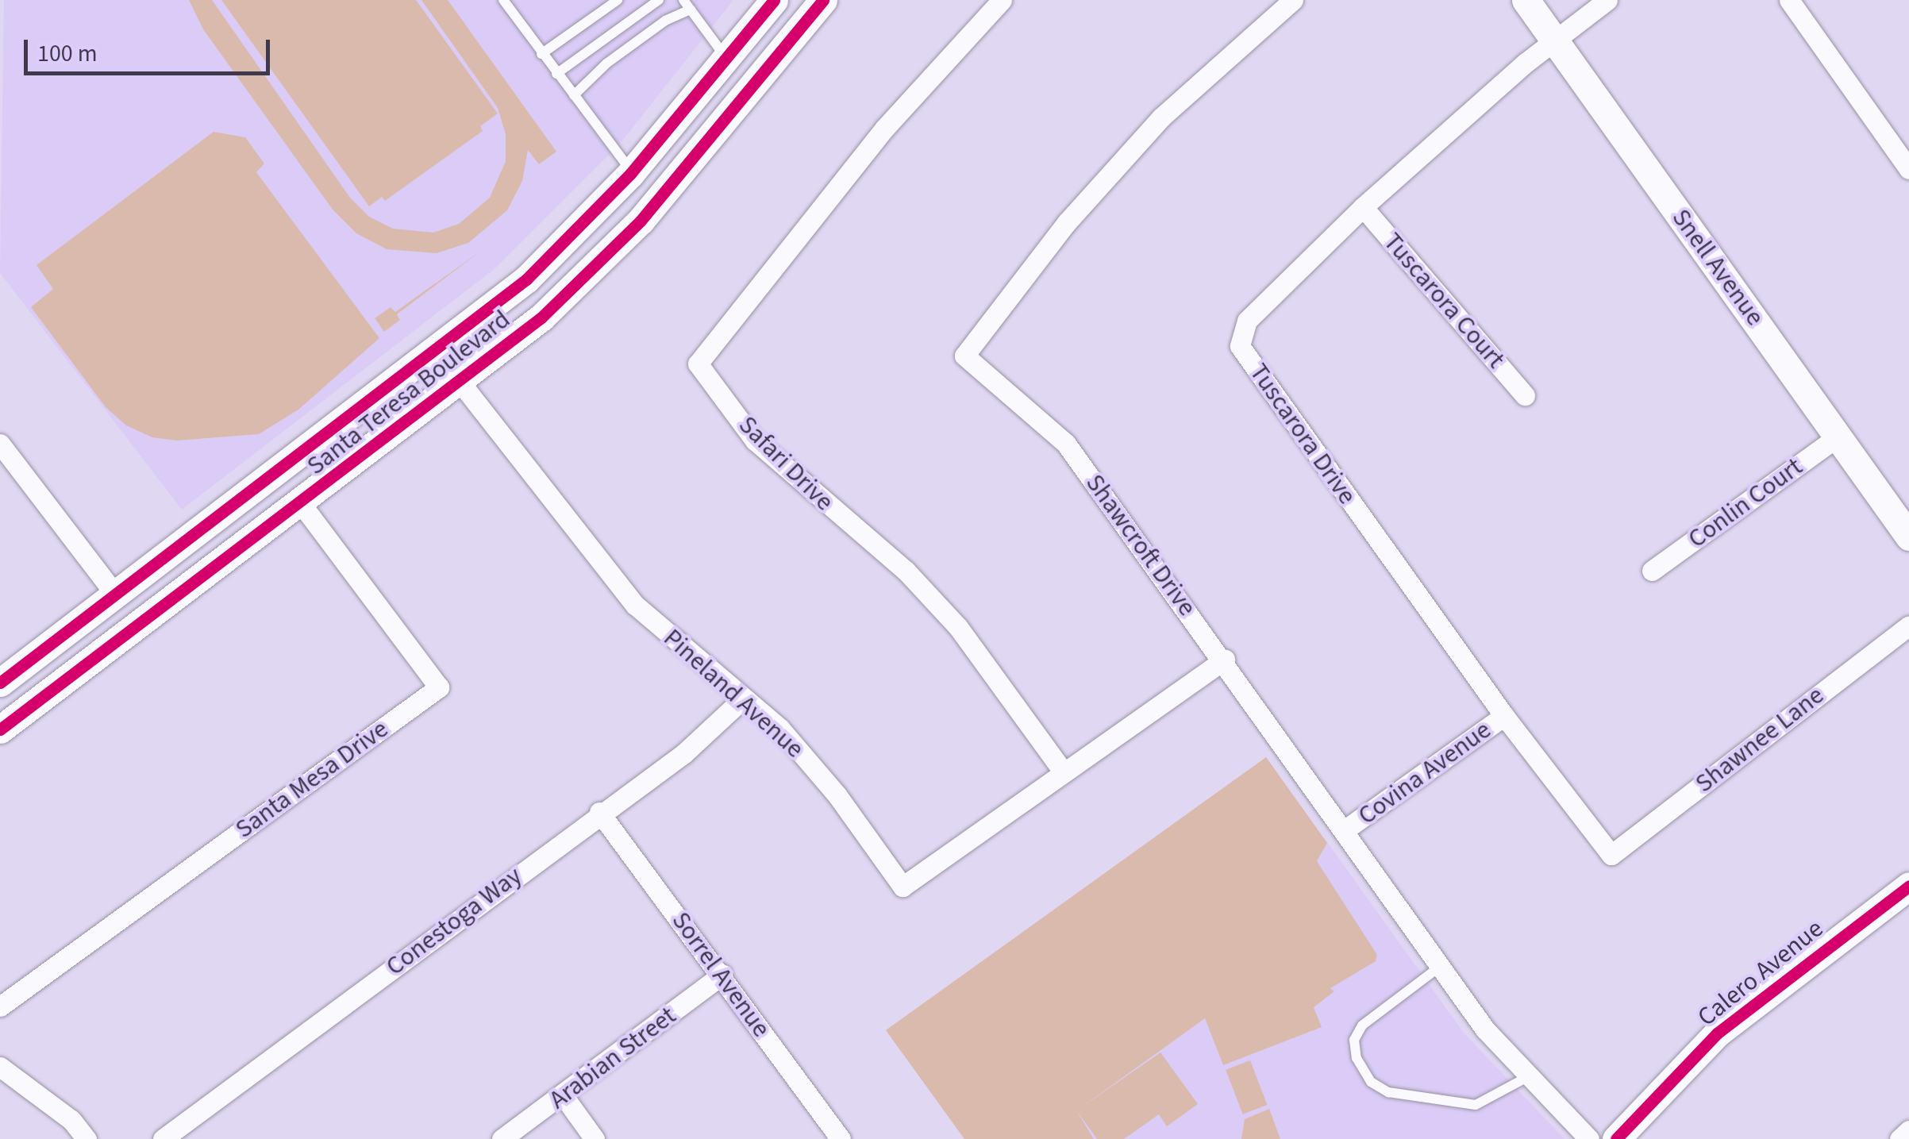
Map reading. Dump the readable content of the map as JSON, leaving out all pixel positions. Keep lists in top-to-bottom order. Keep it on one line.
{"streets":{"main road":["Snell Avenue","Santa Teresa Boulevard","Calero Avenue"],"street":["Tuscarora Court","Tuscarora Drive","Safari Drive","Conlin Court","Shawcroft Drive","Pineland Avenue","Shawnee Lane","Covina Avenue","Santa Mesa Drive","Conestoga Way","Sorrel Avenue","Arabian Street"]},"crossings":[["Snell Avenue","Tuscarora Drive"],["Snell Avenue","Conlin Court"],["Tuscarora Court","Tuscarora Drive"],["Santa Teresa Boulevard","Pineland Avenue"],["Santa Teresa Boulevard","Santa Mesa Drive"],["Tuscarora Drive","Shawnee Lane"],["Tuscarora Drive","Covina Avenue"],["Safari Drive","Pineland Avenue"],["Shawcroft Drive","Pineland Avenue"],["Shawcroft Drive","Covina Avenue"],["Pineland Avenue","Conestoga Way"],["Conestoga Way","Sorrel Avenue"],["Sorrel Avenue","Arabian Street"]],"scale_bar":"100 m"}
